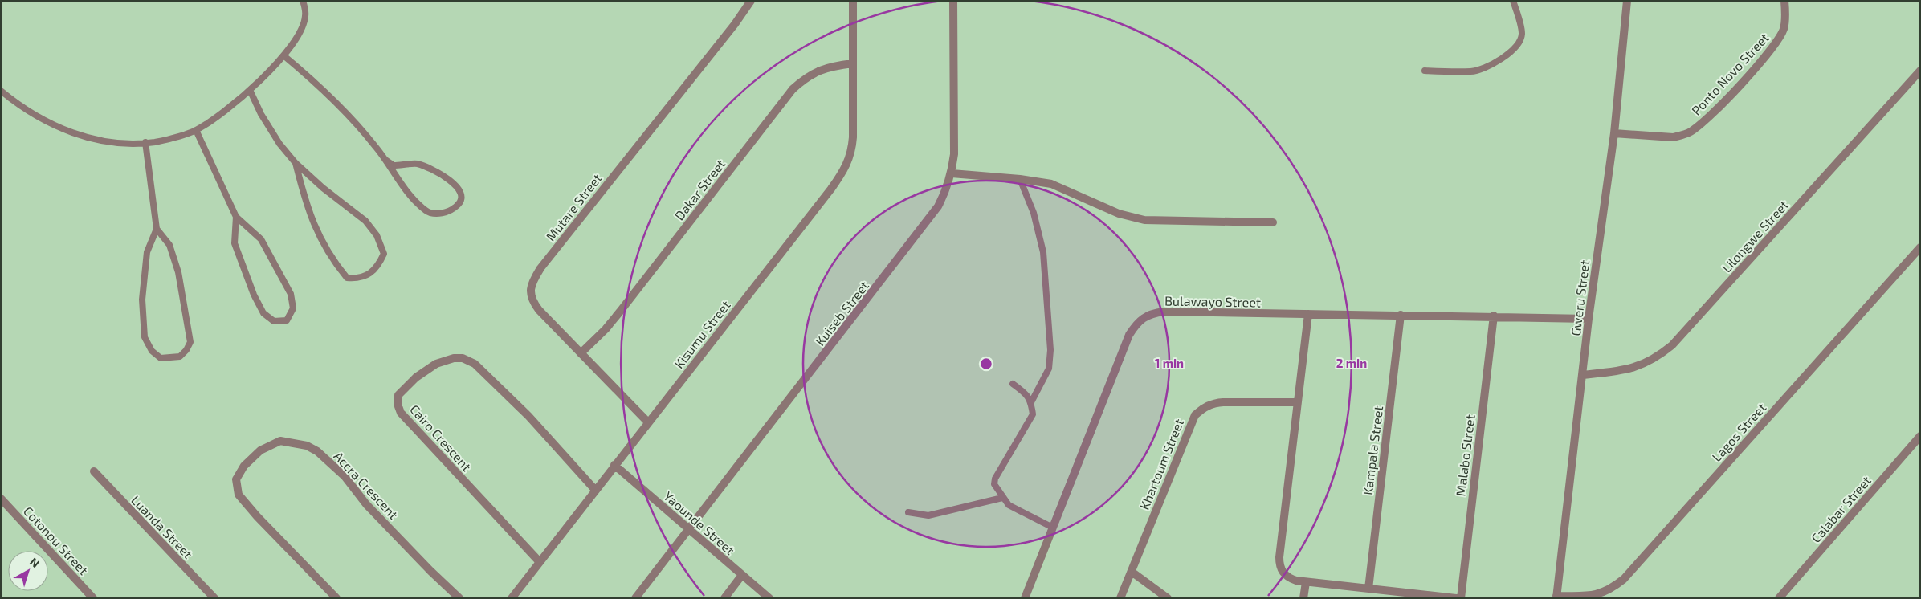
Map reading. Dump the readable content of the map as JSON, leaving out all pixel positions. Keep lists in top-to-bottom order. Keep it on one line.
{"streets":{"street":["Ponto Novo Street","Dakar Street","Mutare Street","Lilongwe Street","Gweru Street","Bulawayo Street","Kuiseb Street","Kisumu Street","Lagos Street","Cairo Crescent","Kampala Street","Malabo Street","Khartoum Street","Accra Crescent","Calabar Street","Yaounde Street","Luanda Street","Cotonou Street"]},"crossings":[["Ponto Novo Street","Gweru Street"],["Dakar Street","Mutare Street"],["Dakar Street","Kisumu Street"],["Mutare Street","Kisumu Street"],["Lilongwe Street","Gweru Street"],["Gweru Street","Bulawayo Street"],["Gweru Street","Lagos Street"],["Bulawayo Street","Kampala Street"],["Bulawayo Street","Malabo Street"],["Kuiseb Street","Yaounde Street"],["Kisumu Street","Cairo Crescent"],["Kisumu Street","Yaounde Street"]],"north":"top right","rings":["1 min","2 min"]}
